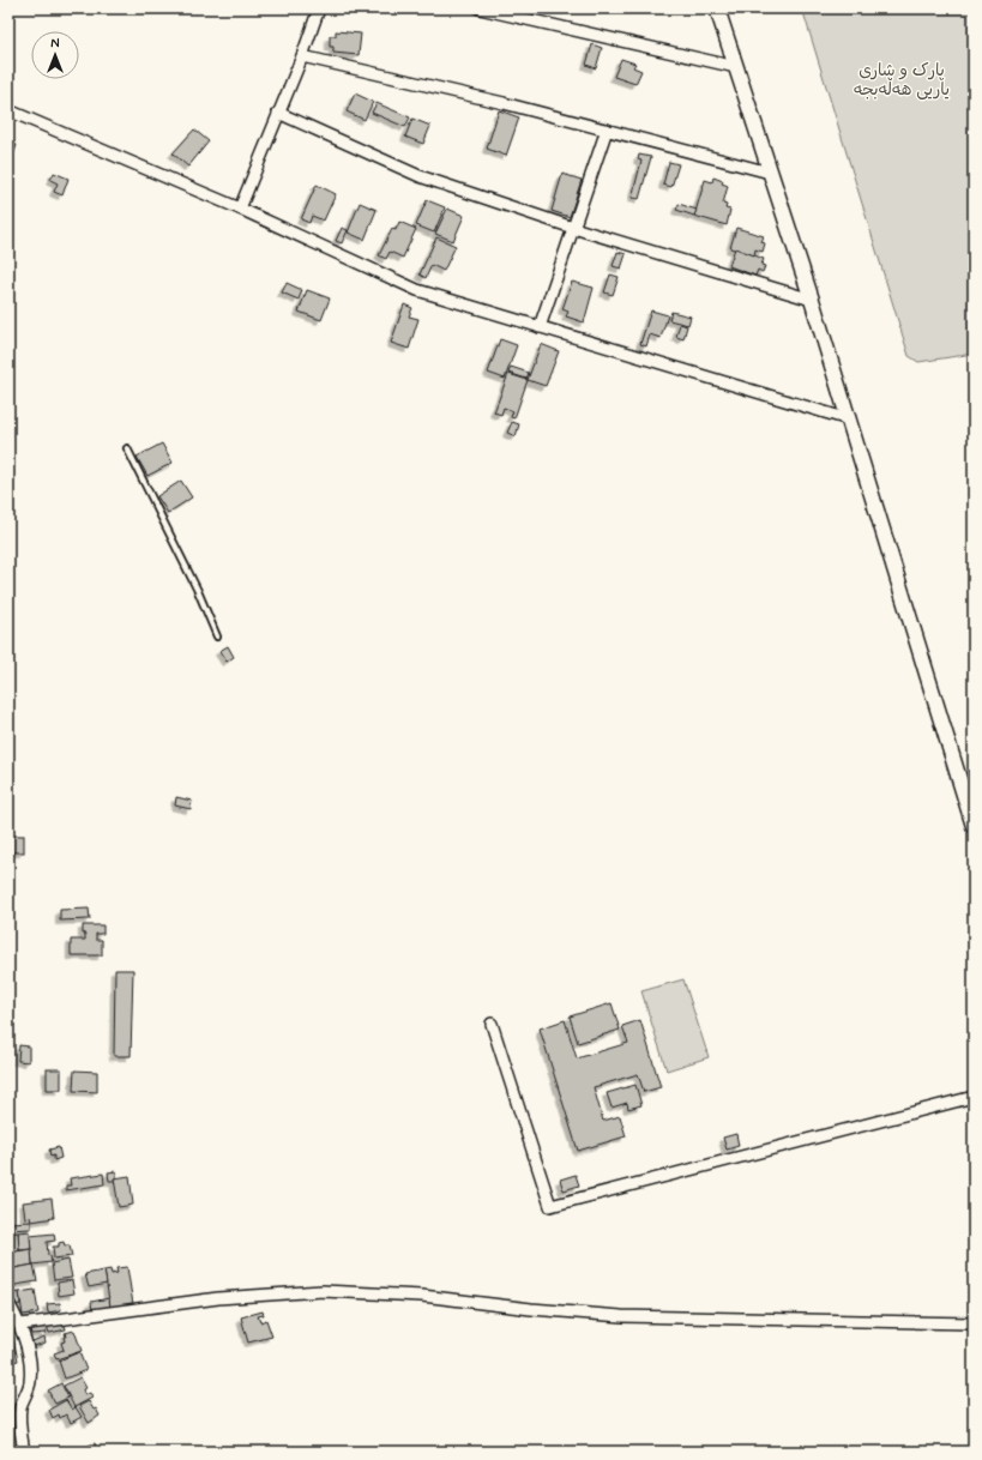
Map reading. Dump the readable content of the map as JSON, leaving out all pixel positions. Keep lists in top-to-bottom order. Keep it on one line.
{"parks":["پارک و شاری یاریی ھەڵەبجە"],"north":"top"}
